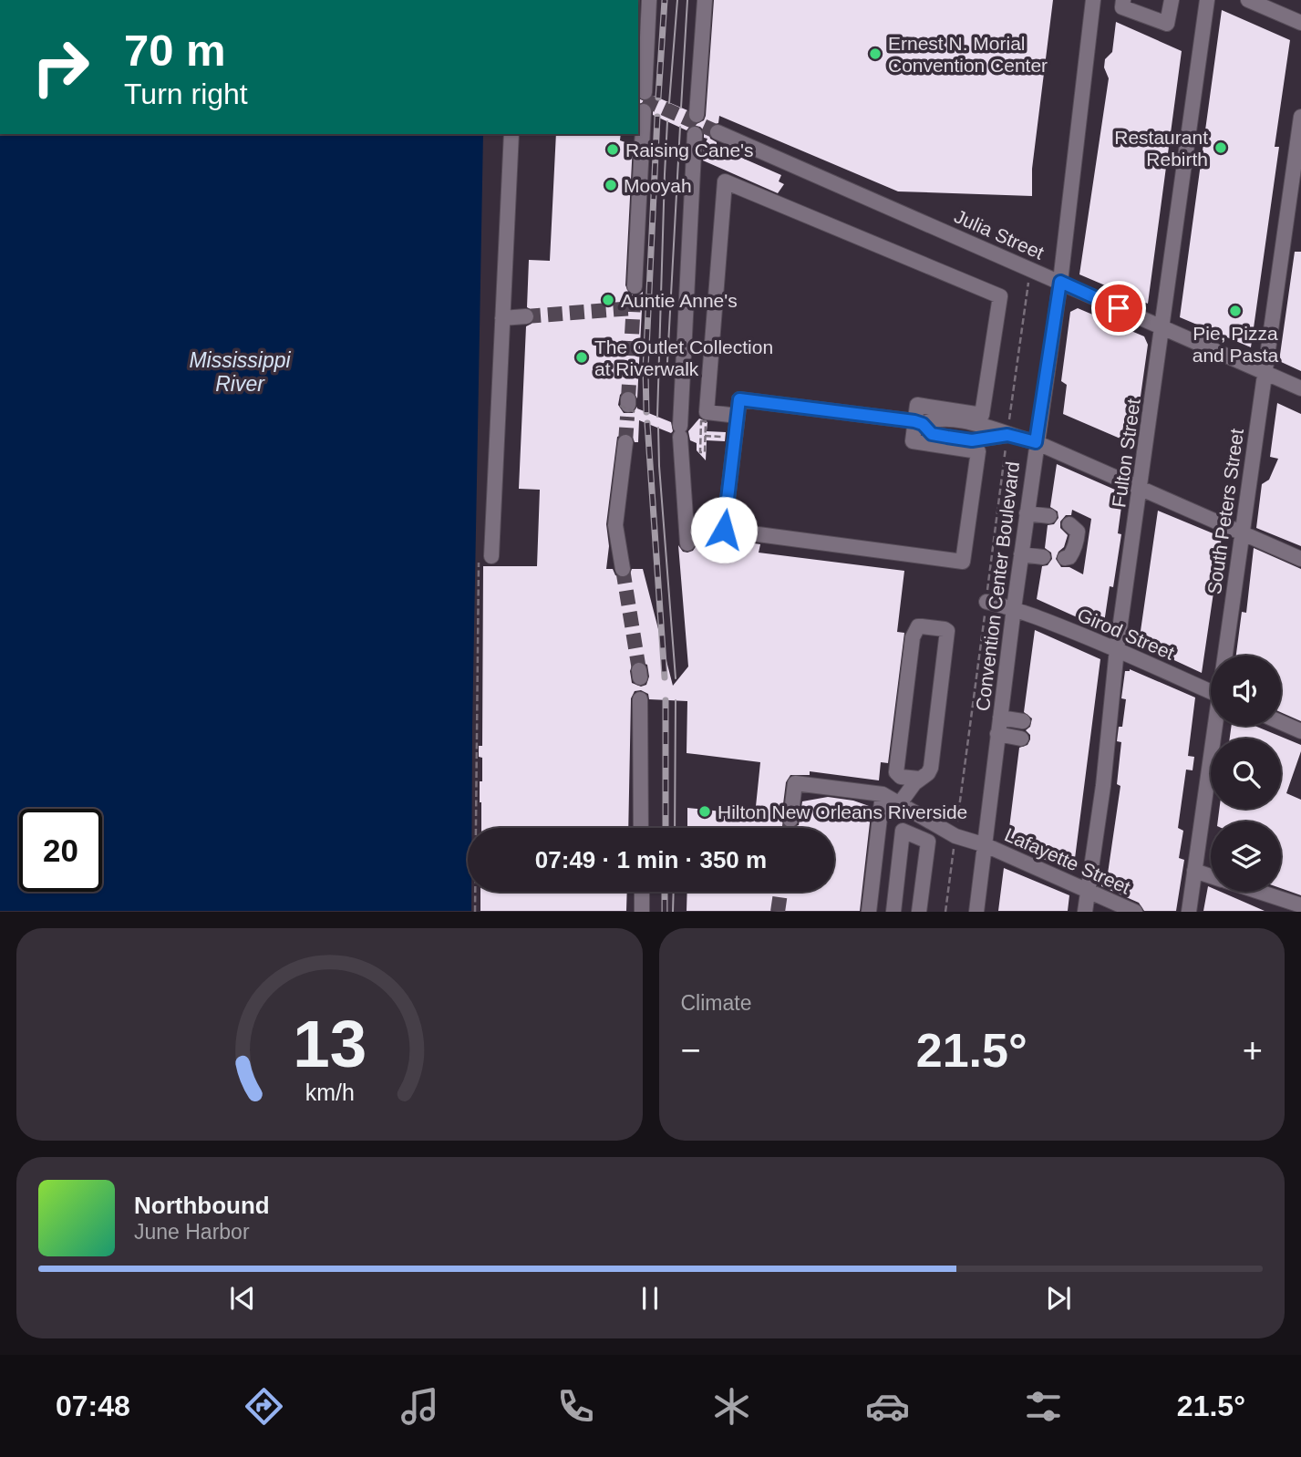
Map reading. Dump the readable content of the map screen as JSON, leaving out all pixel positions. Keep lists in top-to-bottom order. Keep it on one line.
{"streets":{"street":["Julia Street","Fulton Street","South Peters Street","Convention Center Boulevard","Girod Street","Lafayette Street"]},"crossings":[["Julia Street","Fulton Street"],["Julia Street","South Peters Street"],["Julia Street","Convention Center Boulevard"],["Fulton Street","Girod Street"],["Fulton Street","Lafayette Street"],["Convention Center Boulevard","Girod Street"],["Convention Center Boulevard","Lafayette Street"]],"water":["Mississippi River"],"places":["Ernest N. Morial Convention Center","Restaurant Rebirth","Raising Cane's","Mooyah","Auntie Anne's","Pie, Pizza and Pasta","The Outlet Collection at Riverwalk","Hilton New Orleans Riverside"],"page":{"turn":["70 m","Turn right"],"limit":"20","trip":"07:49 · 1 min · 350 m","tile":"Climate","heat":["−","21.5°","+"],"song":["Northbound","June Harbor"],"tabs":["07:48","21.5°"],"gauge":["13","km/h"]}}
